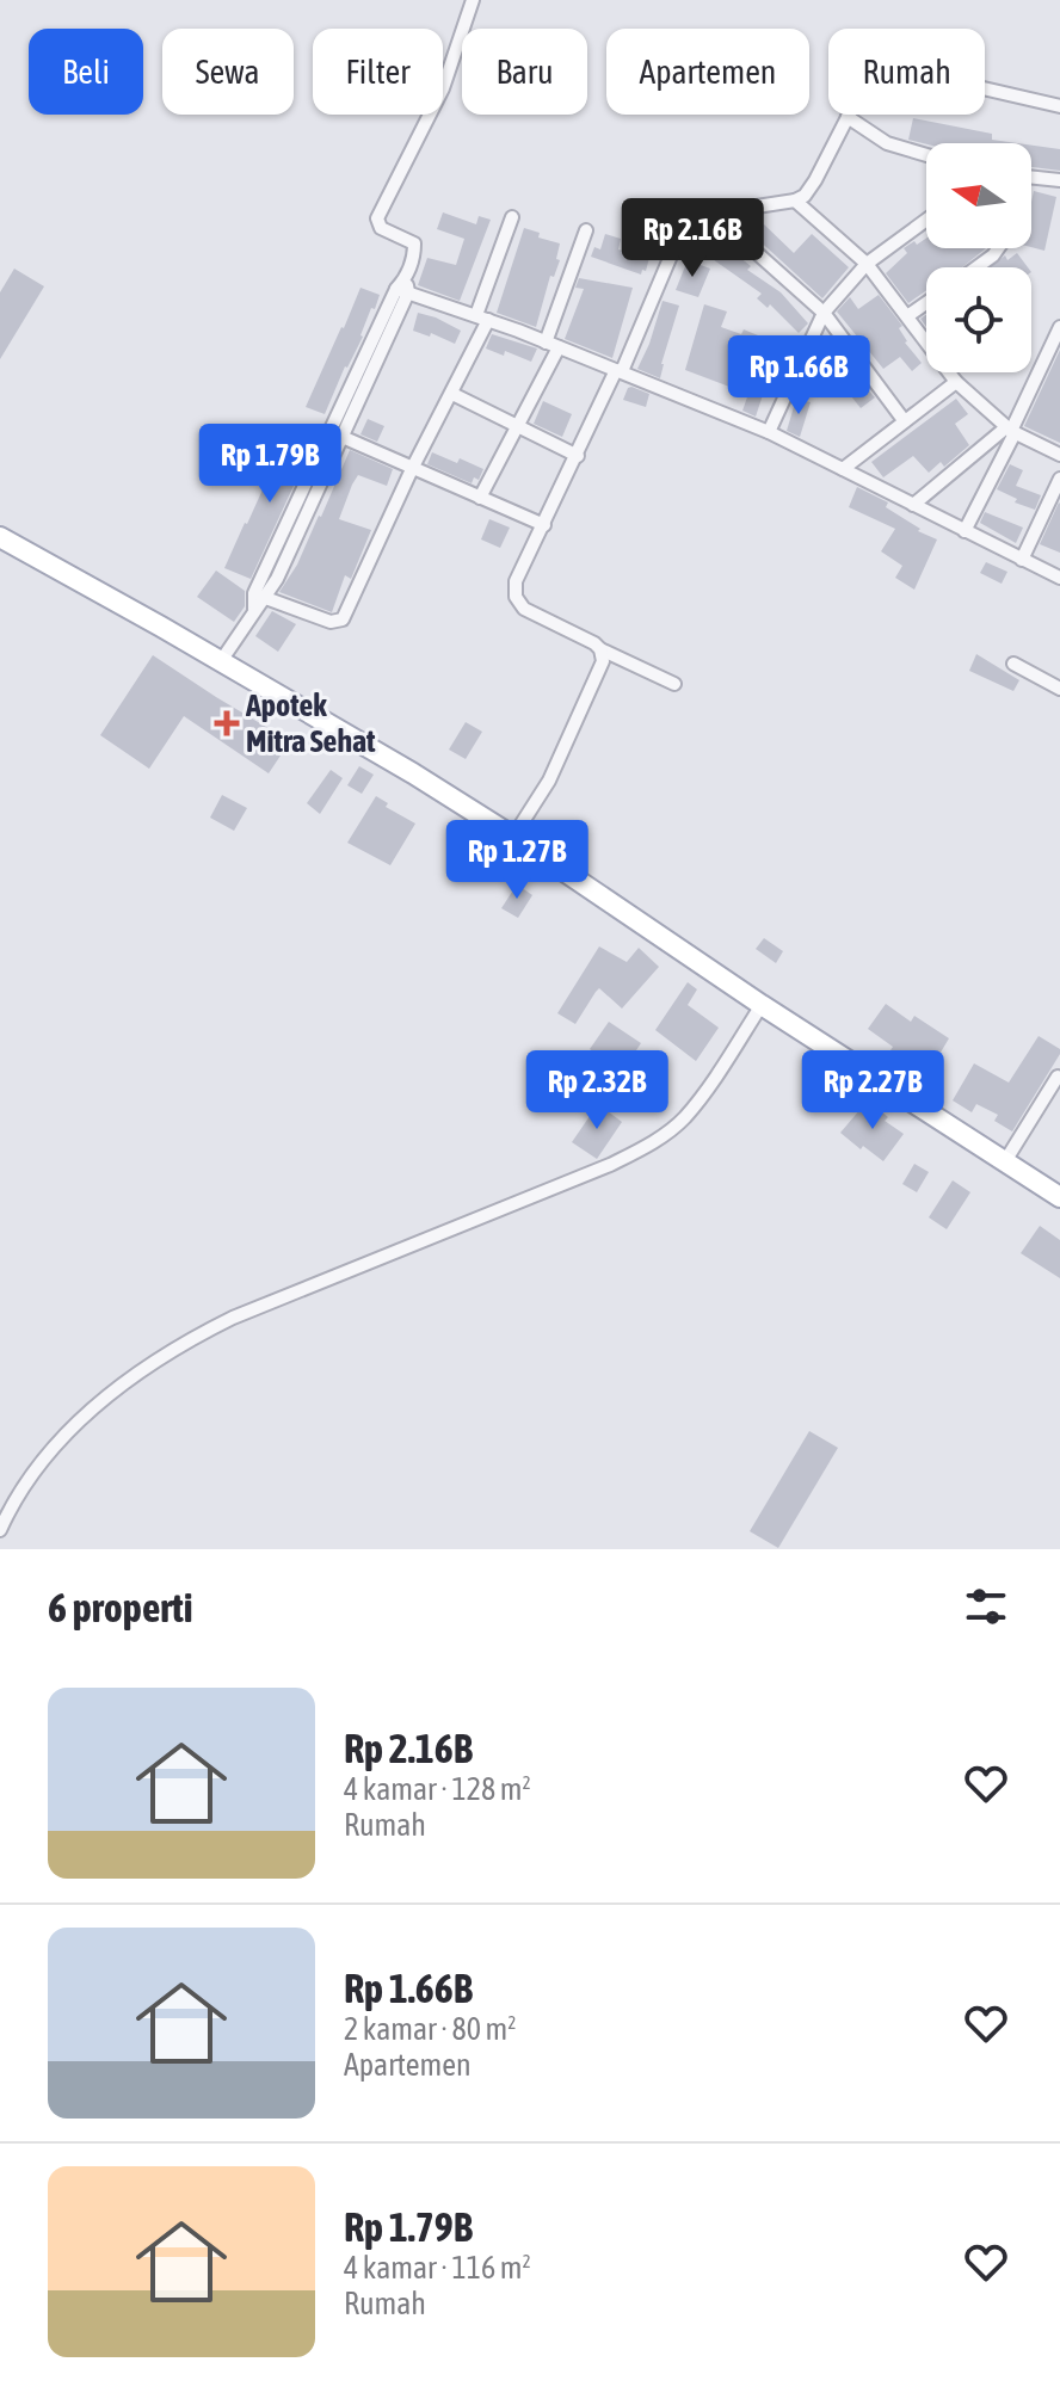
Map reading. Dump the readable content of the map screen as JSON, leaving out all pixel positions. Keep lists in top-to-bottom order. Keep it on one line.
{"places":{"health":["Apotek Mitra Sehat"]},"north":"left","page":{"chip":["Beli","Sewa","Filter","Baru","Apartemen","Rumah"],"price":["Rp 2.16B","Rp 1.66B","Rp 1.79B","Rp 1.27B","Rp 2.32B","Rp 2.27B"],"heading":"6 properti","list":[{"name":"Rp 2.16B","note":"4 kamar · 128 m² · Rumah"},{"name":"Rp 1.66B","note":"2 kamar · 80 m² · Apartemen"},{"name":"Rp 1.79B","note":"4 kamar · 116 m² · Rumah"}]}}
